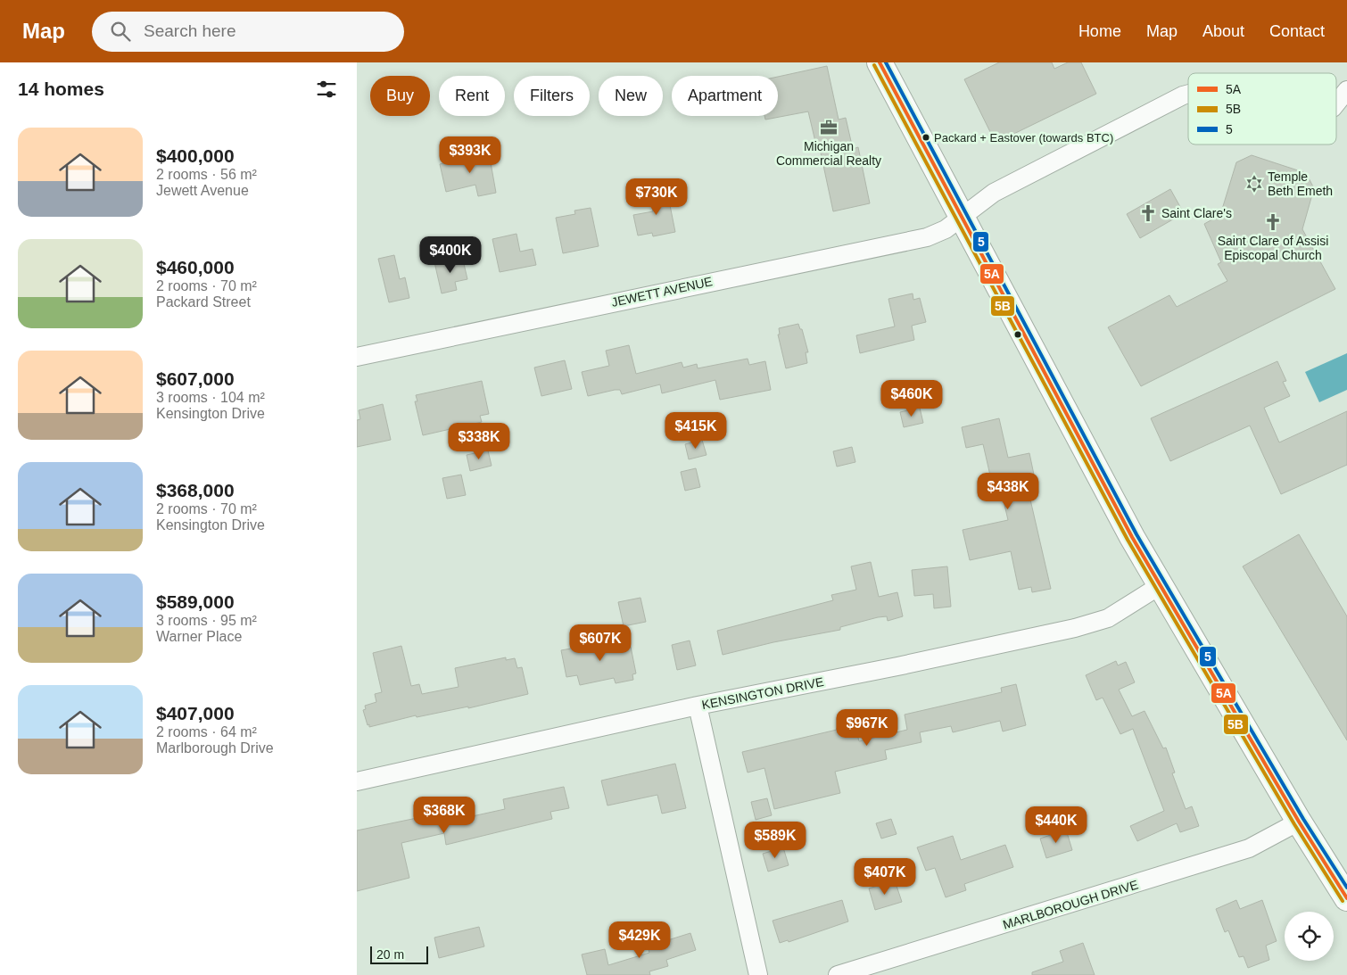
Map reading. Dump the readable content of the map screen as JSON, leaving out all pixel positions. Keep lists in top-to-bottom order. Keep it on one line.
{"streets":{"street":["JEWETT AVENUE","KENSINGTON DRIVE","MARLBOROUGH DRIVE"]},"places":{"office":["Michigan Commercial Realty"],"other":["Packard + Eastover (towards BTC)"],"synagogue":["Temple Beth Emeth"],"church":["Saint Clare's","Saint Clare of Assisi Episcopal Church"]},"lines":["transit line 5A","transit line 5","transit line 5B"],"legend":["5A","5B","5"],"scale_bar":"20 m","page":{"header":"Map","search":"Search here","nav":["Home","Map","About","Contact"],"heading":"14 homes","chip":["Buy","Rent","Filters","New","Apartment"],"list":[{"name":"$400,000","note":"2 rooms · 56 m² · Jewett Avenue"},{"name":"$460,000","note":"2 rooms · 70 m² · Packard Street"},{"name":"$607,000","note":"3 rooms · 104 m² · Kensington Drive"},{"name":"$368,000","note":"2 rooms · 70 m² · Kensington Drive"},{"name":"$589,000","note":"3 rooms · 95 m² · Warner Place"},{"name":"$407,000","note":"2 rooms · 64 m² · Marlborough Drive"}],"price":["$393K","$730K","$400K","$460K","$415K","$338K","$438K","$607K","$967K","$368K","$440K","$589K","$407K","$429K"],"scale":"20 m"}}
